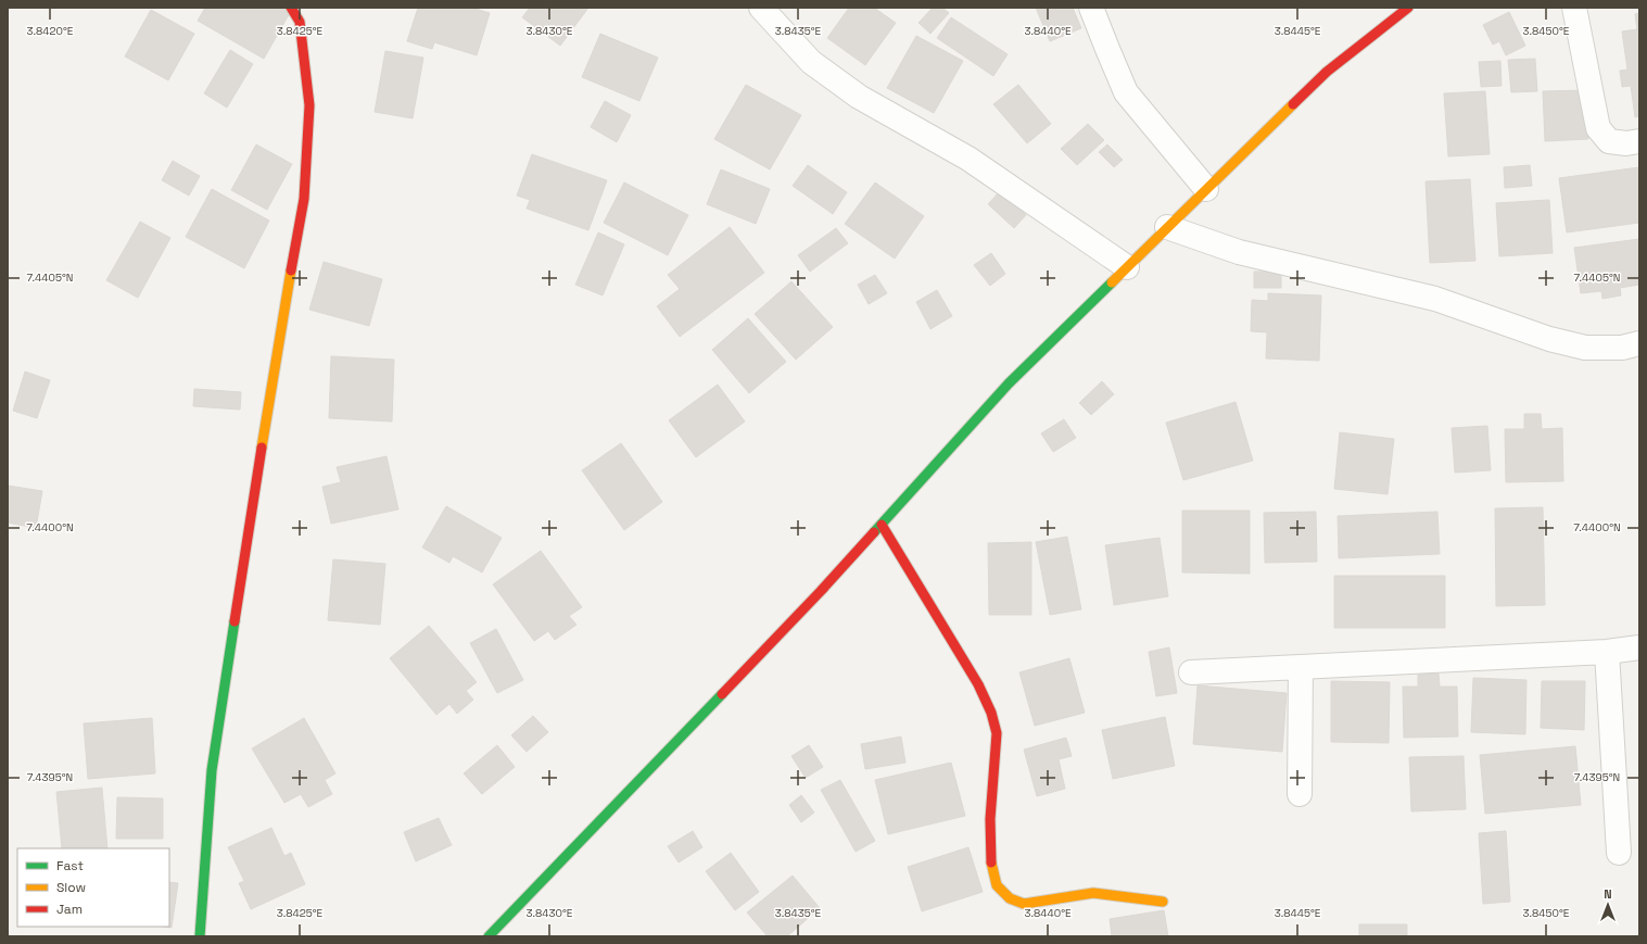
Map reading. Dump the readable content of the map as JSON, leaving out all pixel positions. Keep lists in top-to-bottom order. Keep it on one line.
{"legend":["Fast","Slow","Jam"],"north":"top","coordinates":["3.8420°E","3.8425°E","3.8430°E","3.8435°E","3.8440°E","3.8445°E","3.8450°E","7.4405°N","7.4400°N","7.4395°N"]}
